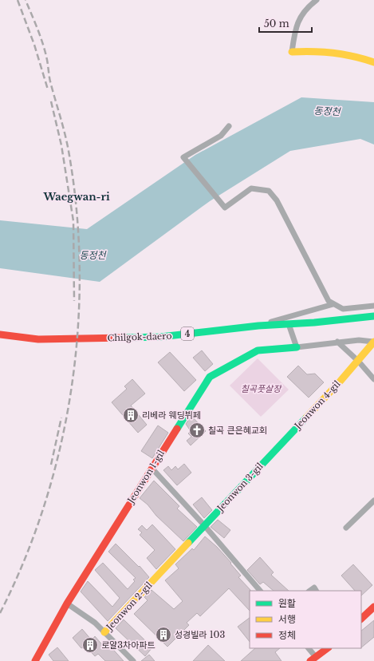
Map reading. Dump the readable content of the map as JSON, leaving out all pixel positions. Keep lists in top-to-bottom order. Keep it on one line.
{"streets":{"street":["4","Chilgok-daero","Jeonwon 4-gil","Jeonwon 1-gil","Jeonwon 3-gil","Jeonwon 2-gil"]},"crossings":[["Jeonwon 4-gil","Jeonwon 3-gil"],["Jeonwon 1-gil","Jeonwon 2-gil"],["Jeonwon 3-gil","Jeonwon 2-gil"]],"districts":["Waegwan-ri"],"water":["동정천"],"parks":["칠곡풋살장"],"places":{"building":["리베라 웨딩뷔페","성경빌라 103","로얄3차아파트"],"church":["칠곡 큰은혜교회"]},"legend":["원활","서행","정체"],"scale_bar":"50 m"}
